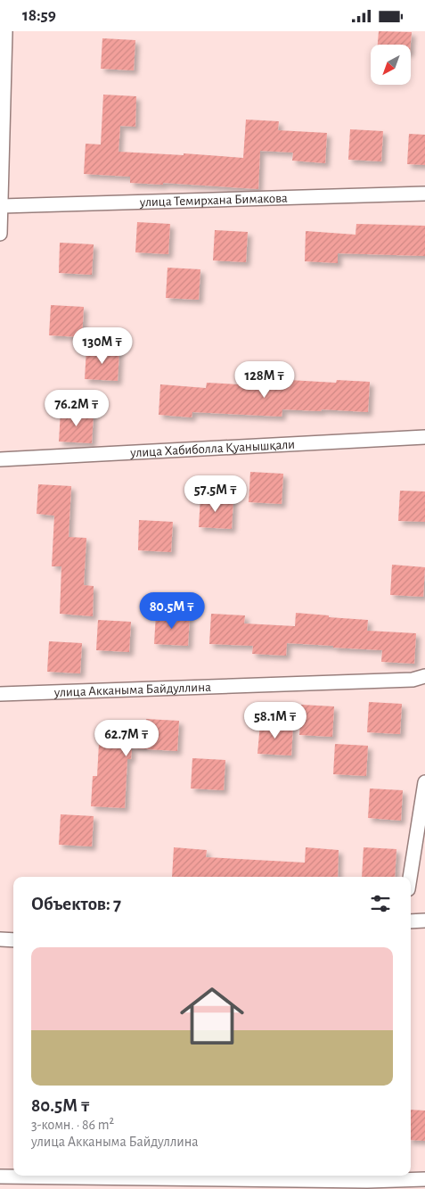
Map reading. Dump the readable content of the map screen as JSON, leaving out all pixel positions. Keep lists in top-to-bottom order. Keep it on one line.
{"streets":{"street":["улица Темирхана Бимакова","улица Хабиболла Қуанышқали","улица Акканыма Байдуллина"]},"north":"bottom left","page":{"status":"18:59","price":["130M ₸","128M ₸","76.2M ₸","57.5M ₸","80.5M ₸","58.1M ₸","62.7M ₸"],"heading":"Объектов: 7","list":[{"name":"80.5M ₸","note":"3-комн. · 86 m² · улица Акканыма Байдуллина"}]}}
